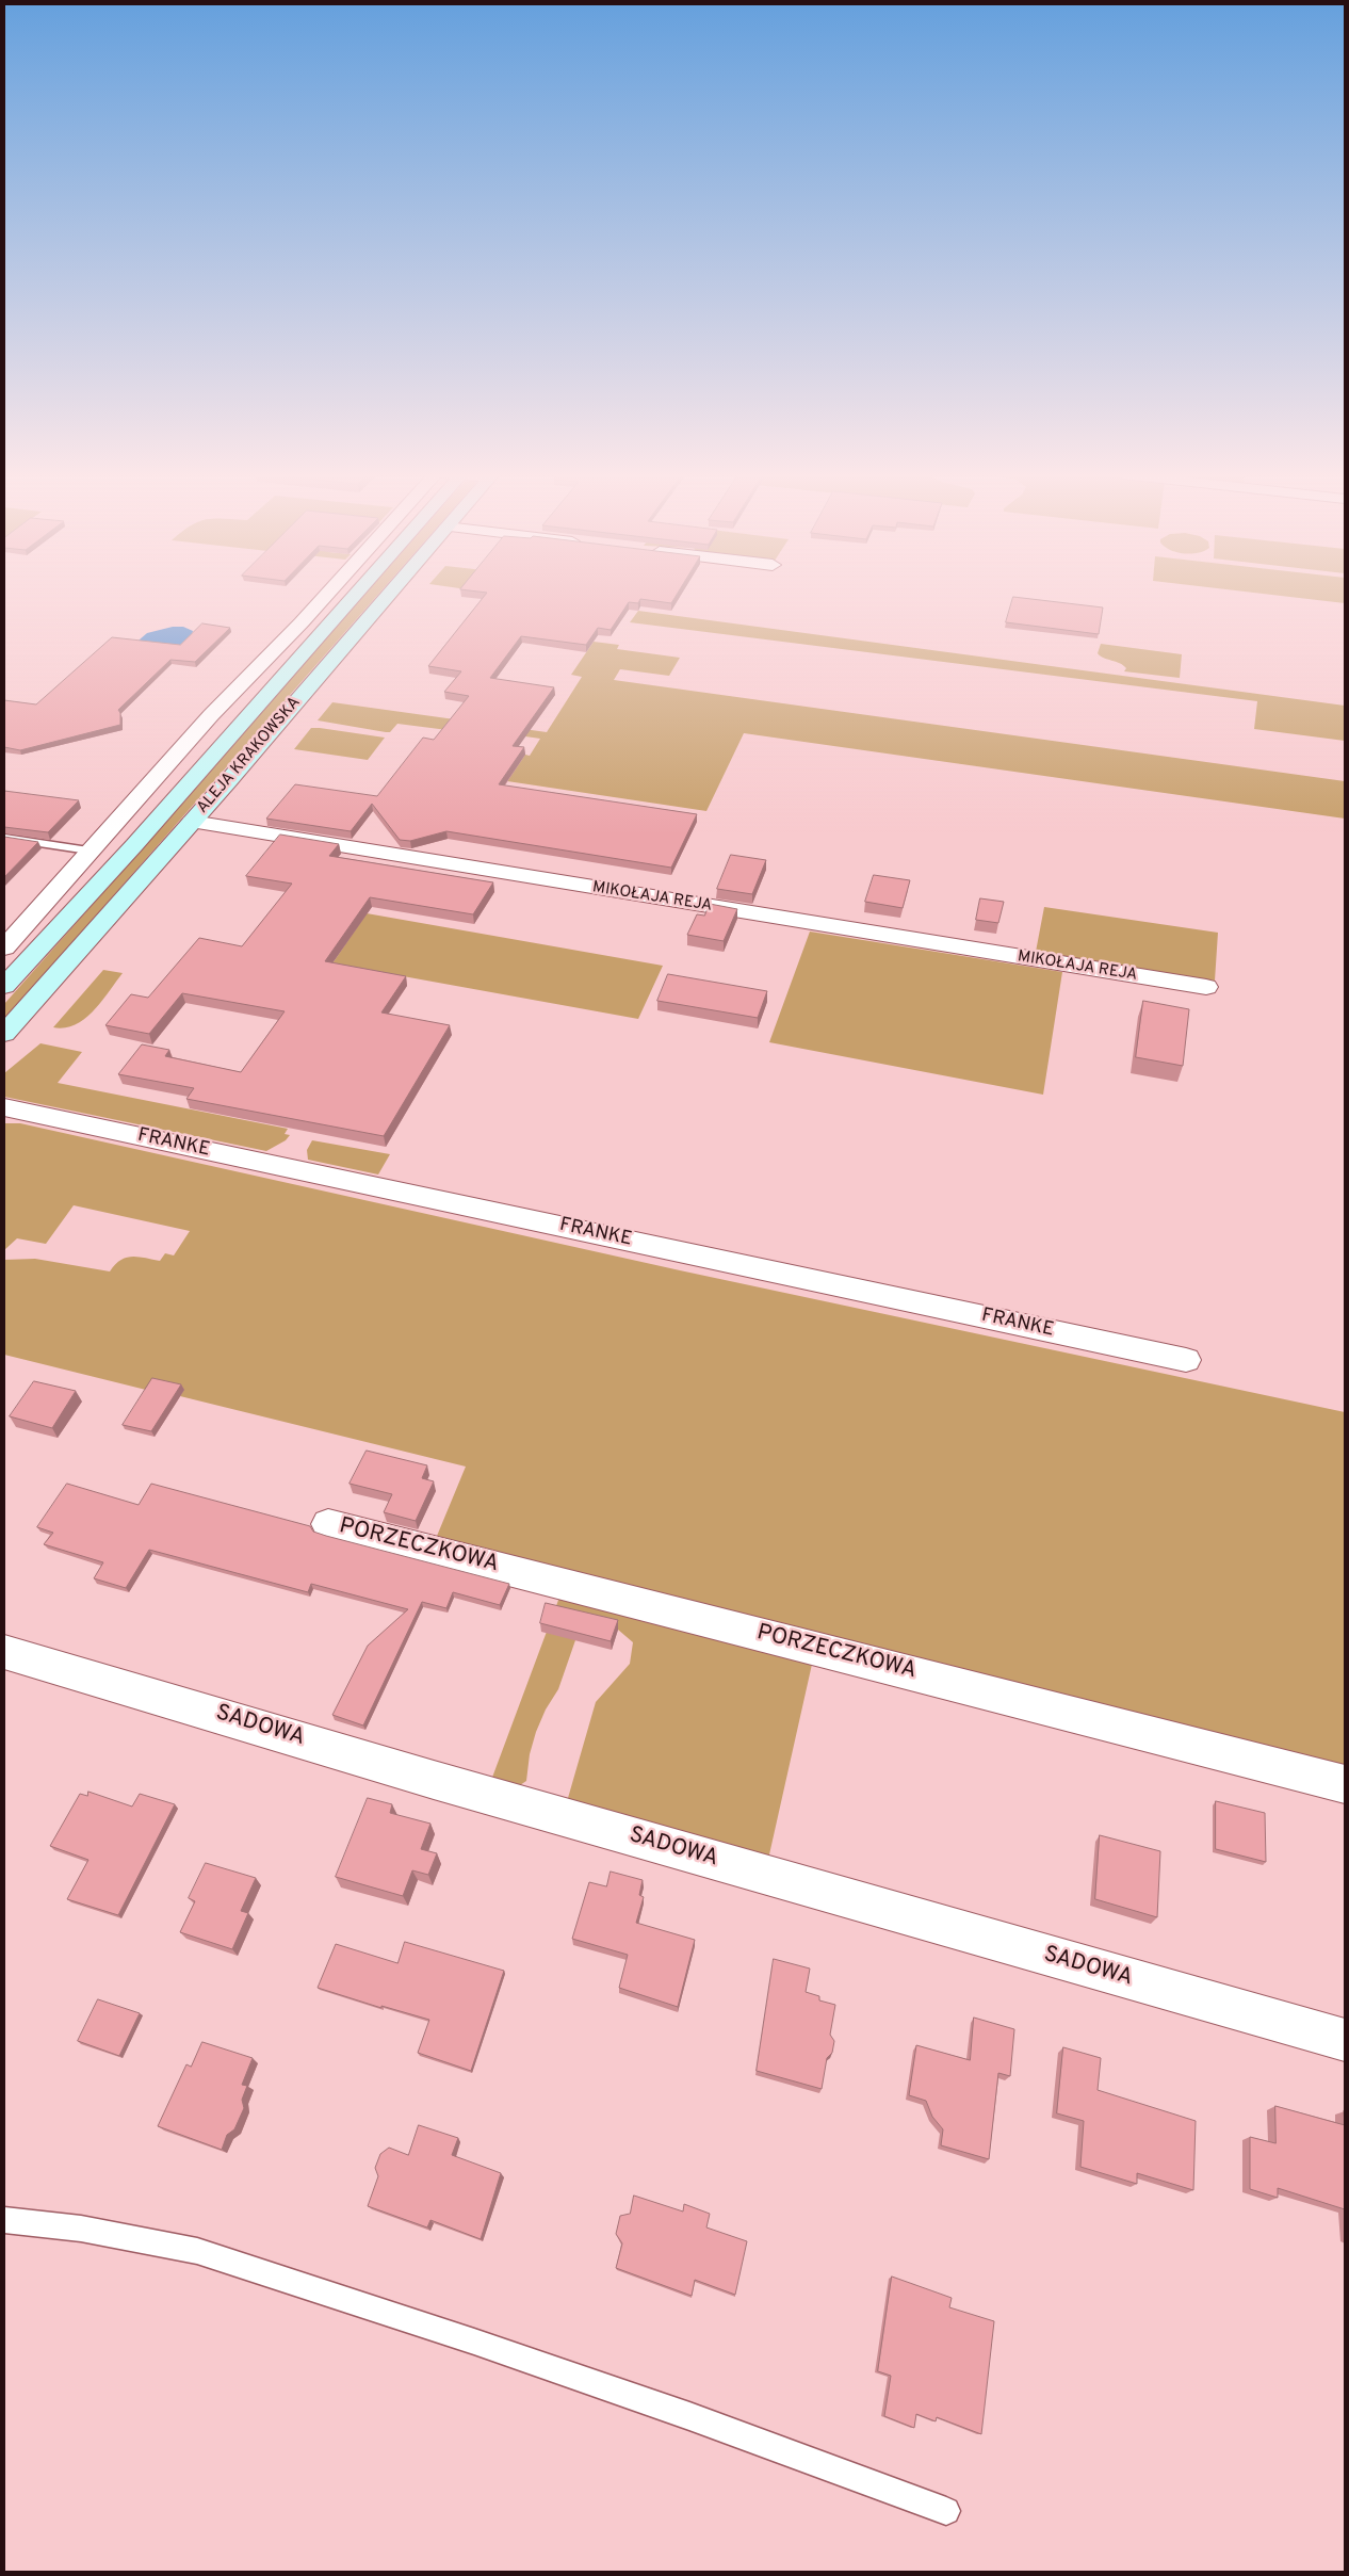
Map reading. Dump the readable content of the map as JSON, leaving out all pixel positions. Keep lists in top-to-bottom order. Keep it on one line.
{"streets":{"main road":["ALEJA KRAKOWSKA"],"street":["MIKOŁAJA REJA","FRANKE","PORZECZKOWA","SADOWA"]},"crossings":[["ALEJA KRAKOWSKA","MIKOŁAJA REJA"]]}
